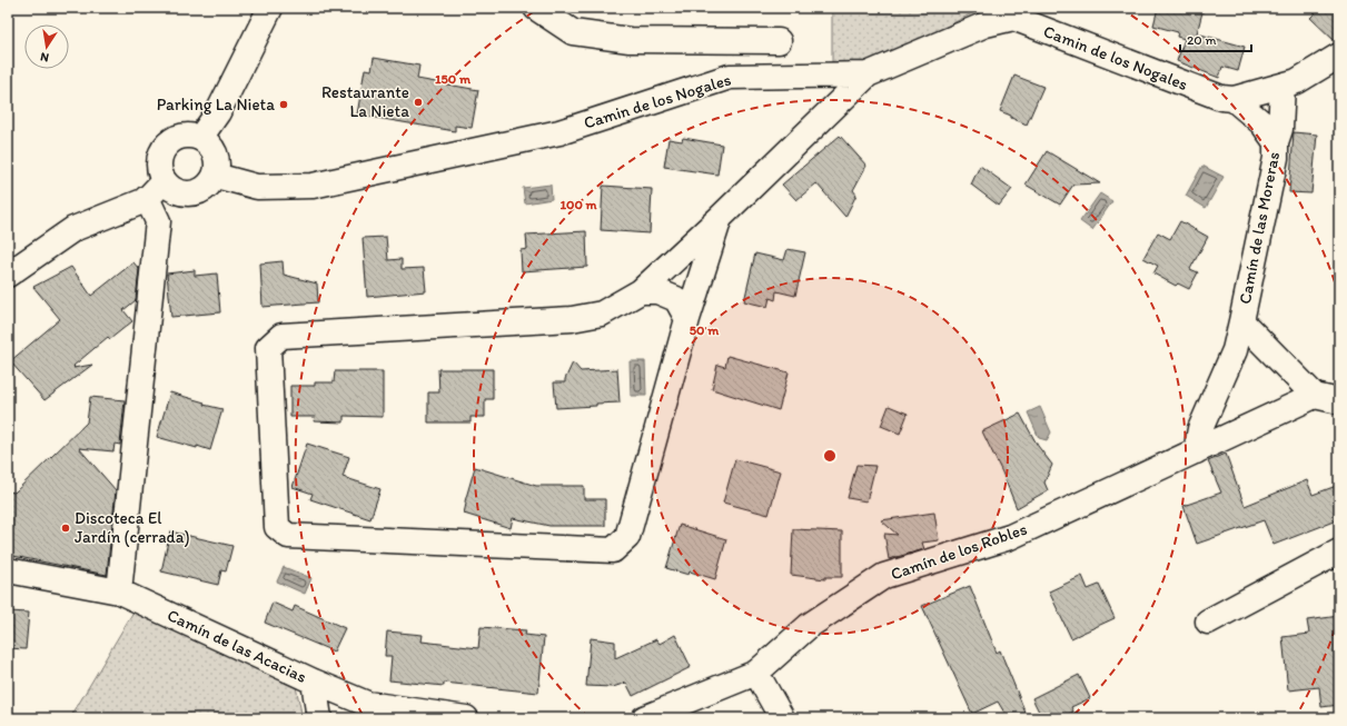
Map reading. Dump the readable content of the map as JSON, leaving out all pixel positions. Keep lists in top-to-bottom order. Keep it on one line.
{"streets":{"street":["Camin de los Nogales","Camín de las Moreras","Camín de los Robles","Camín de las Acacias"]},"crossings":[["Camin de los Nogales","Camín de las Moreras"],["Camín de las Moreras","Camín de los Robles"]],"places":["Restaurante La Nieta","Parking La Nieta","Discoteca El Jardín (cerrada)"],"scale_bar":"20 m","north":"bottom","rings":["150 m","100 m","50 m"]}
